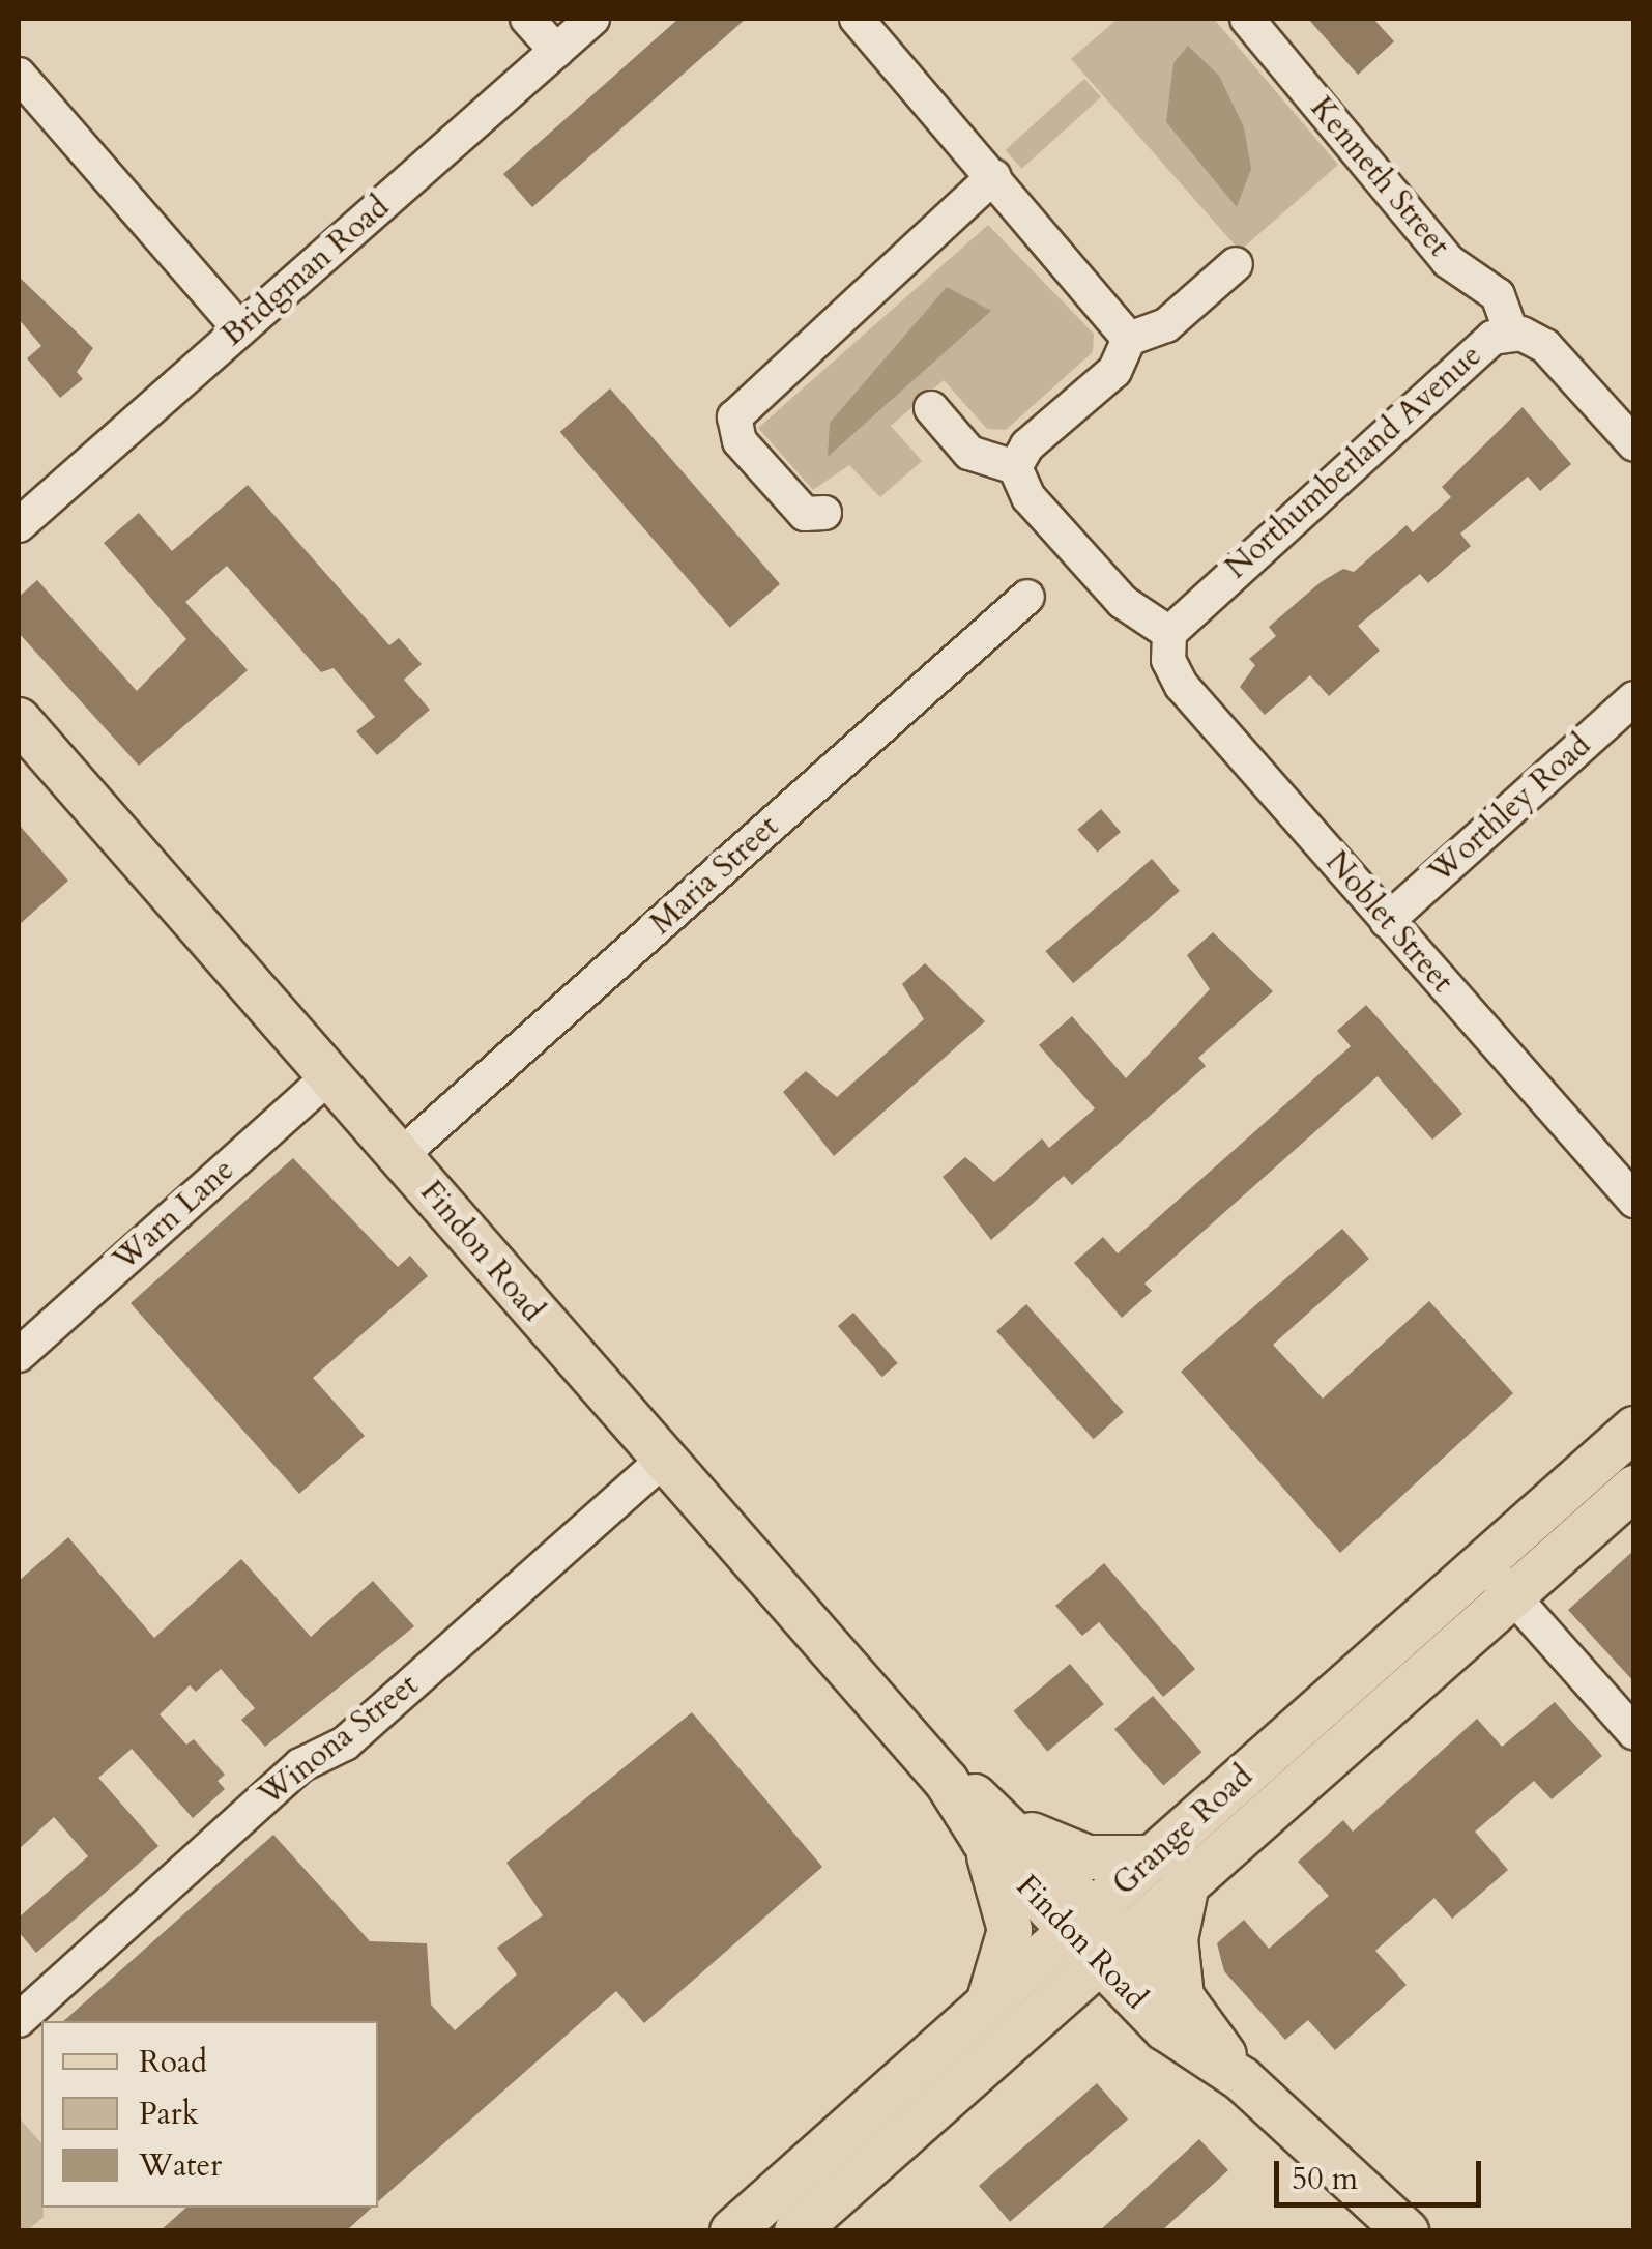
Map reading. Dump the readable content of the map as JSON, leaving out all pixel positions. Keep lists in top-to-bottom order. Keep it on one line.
{"streets":{"main road":["Findon Road","Grange Road"],"street":["Kenneth Street","Bridgman Road","Northumberland Avenue","Worthley Road","Maria Street","Noblet Street","Warn Lane","Winona Street"]},"crossings":[["Kenneth Street","Northumberland Avenue"],["Northumberland Avenue","Noblet Street"],["Worthley Road","Noblet Street"],["Maria Street","Findon Road"],["Warn Lane","Findon Road"],["Findon Road","Winona Street"],["Findon Road","Grange Road"]],"legend":["Road","Park","Water"],"scale_bar":"50 m"}
